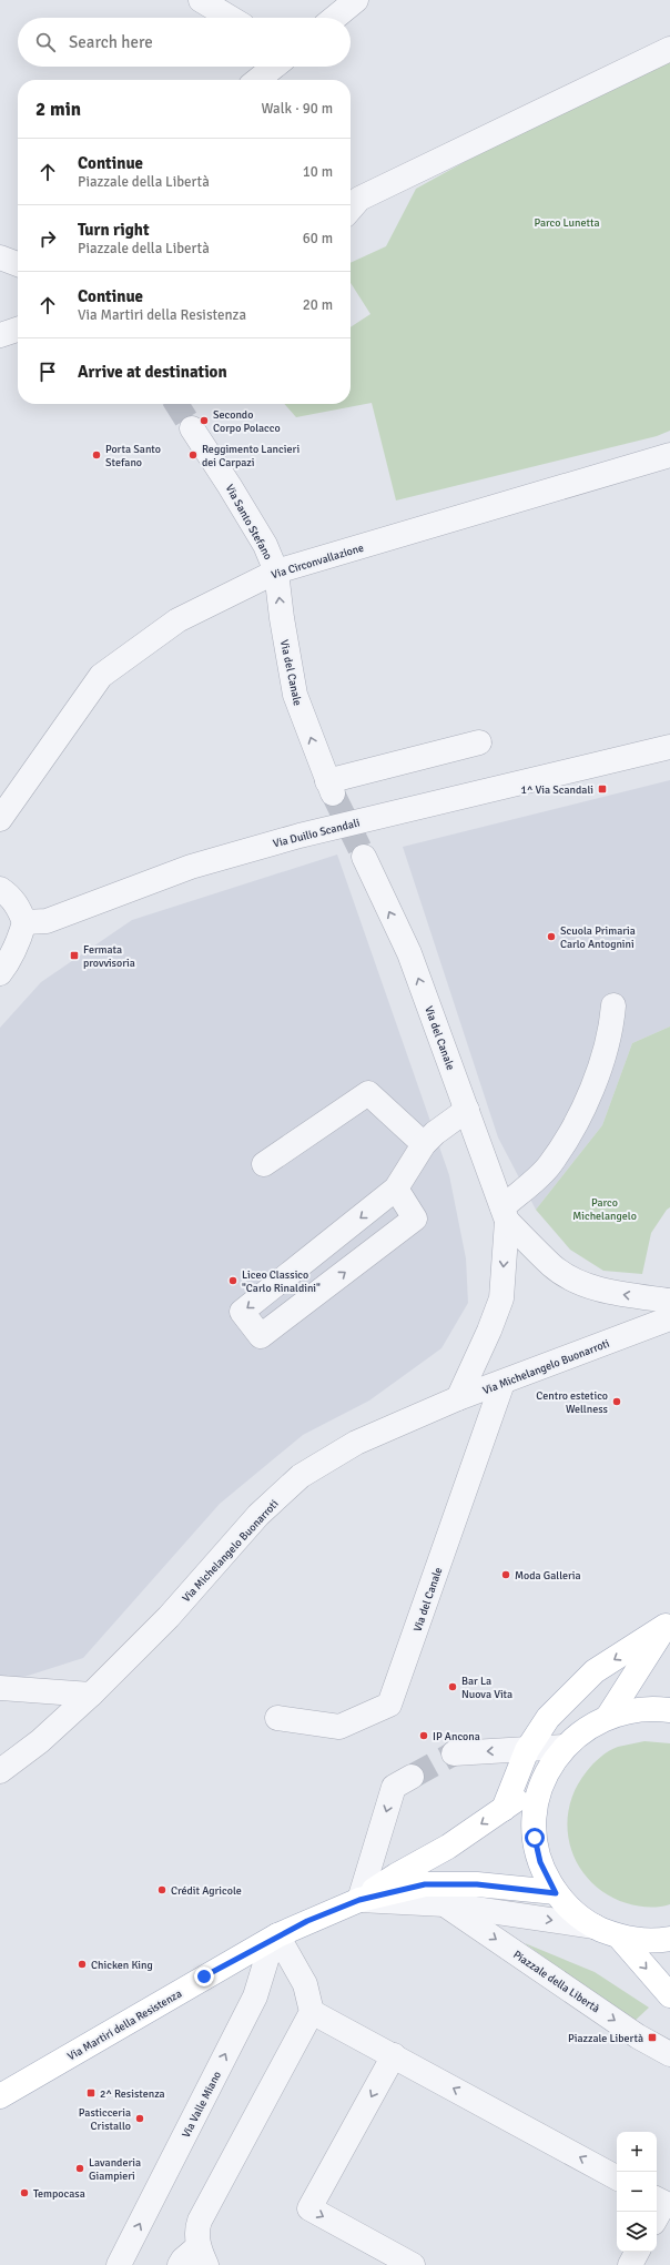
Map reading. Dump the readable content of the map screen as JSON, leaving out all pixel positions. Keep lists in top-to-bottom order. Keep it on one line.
{"streets":{"main road":["Via Martiri della Resistenza"],"street":["Via Santo Stefano","Via Circonvallazione","Via del Canale","Via Duilio Scandali","Via Michelangelo Buonarroti","Piazzale della Libertà","Via Valle Miano"]},"crossings":[["Via Santo Stefano","Via Circonvallazione"],["Via Santo Stefano","Via del Canale"],["Via Circonvallazione","Via del Canale"],["Via del Canale","Via Michelangelo Buonarroti"],["Via Martiri della Resistenza","Via Valle Miano"]],"parks":["Parco Lunetta","Parco Michelangelo"],"places":{"other":["Secondo Corpo Polacco","Porta Santo Stefano","Reggimento Lancieri dei Carpazi","Scuola Primaria Carlo Antognini","Liceo Classico \"Carlo Rinaldini\"","Centro estetico Wellness","Moda Galleria","Bar La Nuova Vita","IP Ancona","Crédit Agricole","Chicken King","Pasticceria Cristallo","Lavanderia Giampieri","Tempocasa"],"transit":["1^ Via Scandali","Fermata provvisoria","Piazzale Libertà","2^ Resistenza"]},"page":{"search":"Search here","heading":["2 min","Walk · 90 m"],"list":[["Continue","Piazzale della Libertà","10 m"],["Turn right","Piazzale della Libertà","60 m"],["Continue","Via Martiri della Resistenza","20 m"],"Arrive at destination"],"map_buttons":["+","−"]}}
